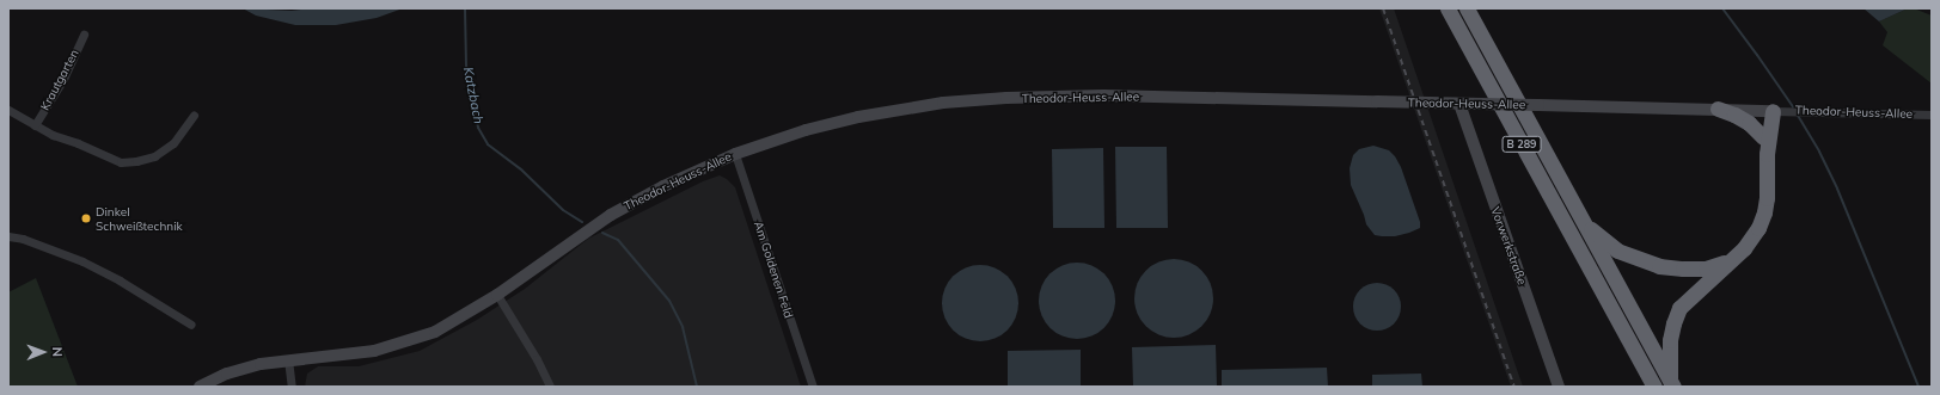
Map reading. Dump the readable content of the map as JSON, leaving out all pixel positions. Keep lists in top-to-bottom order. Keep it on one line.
{"streets":{"highway":["B 289"],"main road":["Theodor-Heuss-Allee","Vorwerkstraße"],"street":["Krautgarten","Am Goldenen Feld"]},"crossings":[["Theodor-Heuss-Allee","Vorwerkstraße"],["Theodor-Heuss-Allee","Am Goldenen Feld"]],"water":["Katzbach"],"places":["Dinkel Schweißtechnik"],"north":"right"}
